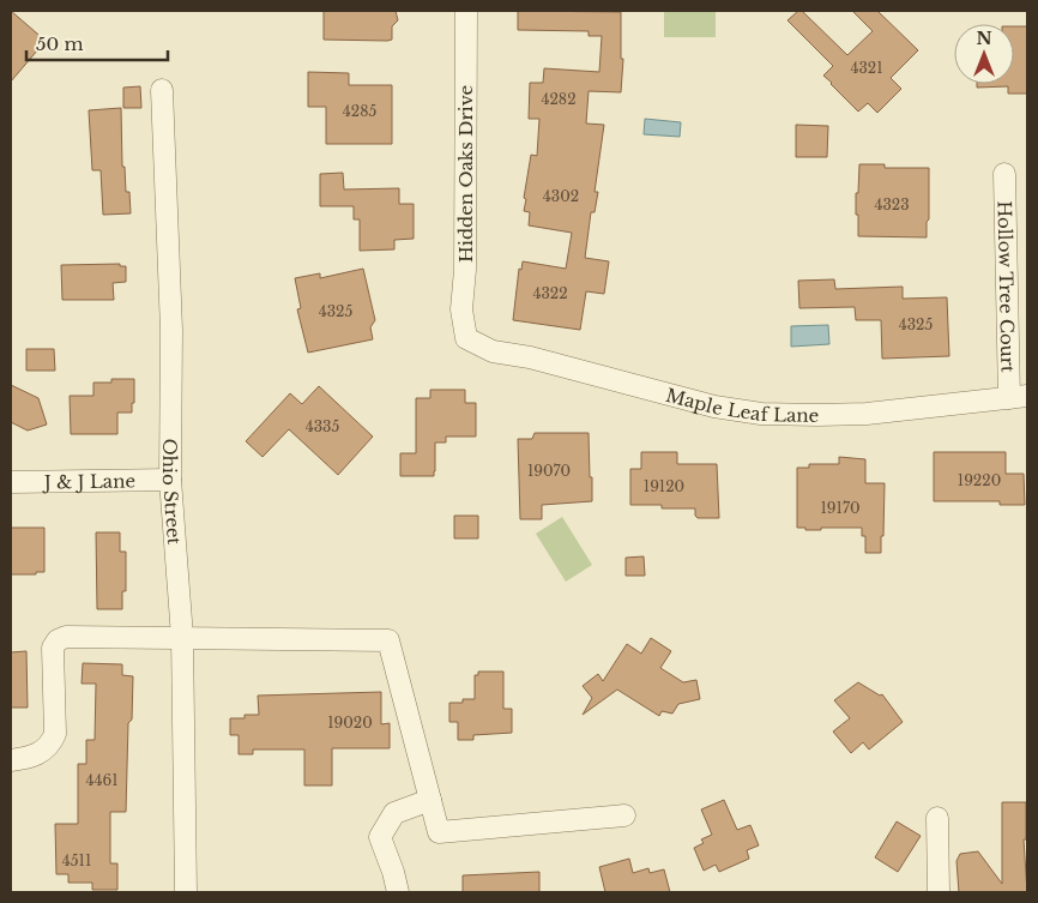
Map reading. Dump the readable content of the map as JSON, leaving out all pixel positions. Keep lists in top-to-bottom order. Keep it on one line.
{"streets":{"street":["Hidden Oaks Drive","Hollow Tree Court","Maple Leaf Lane","J & J Lane","Ohio Street"]},"crossings":[["Hidden Oaks Drive","Maple Leaf Lane"],["Hollow Tree Court","Maple Leaf Lane"],["J & J Lane","Ohio Street"]],"house_numbers":["4321","4282","4285","4302","4323","4322","4325","4325","4335","19070","19220","19120","19170","19020","4461","4511"],"scale_bar":"50 m","north":"top"}
